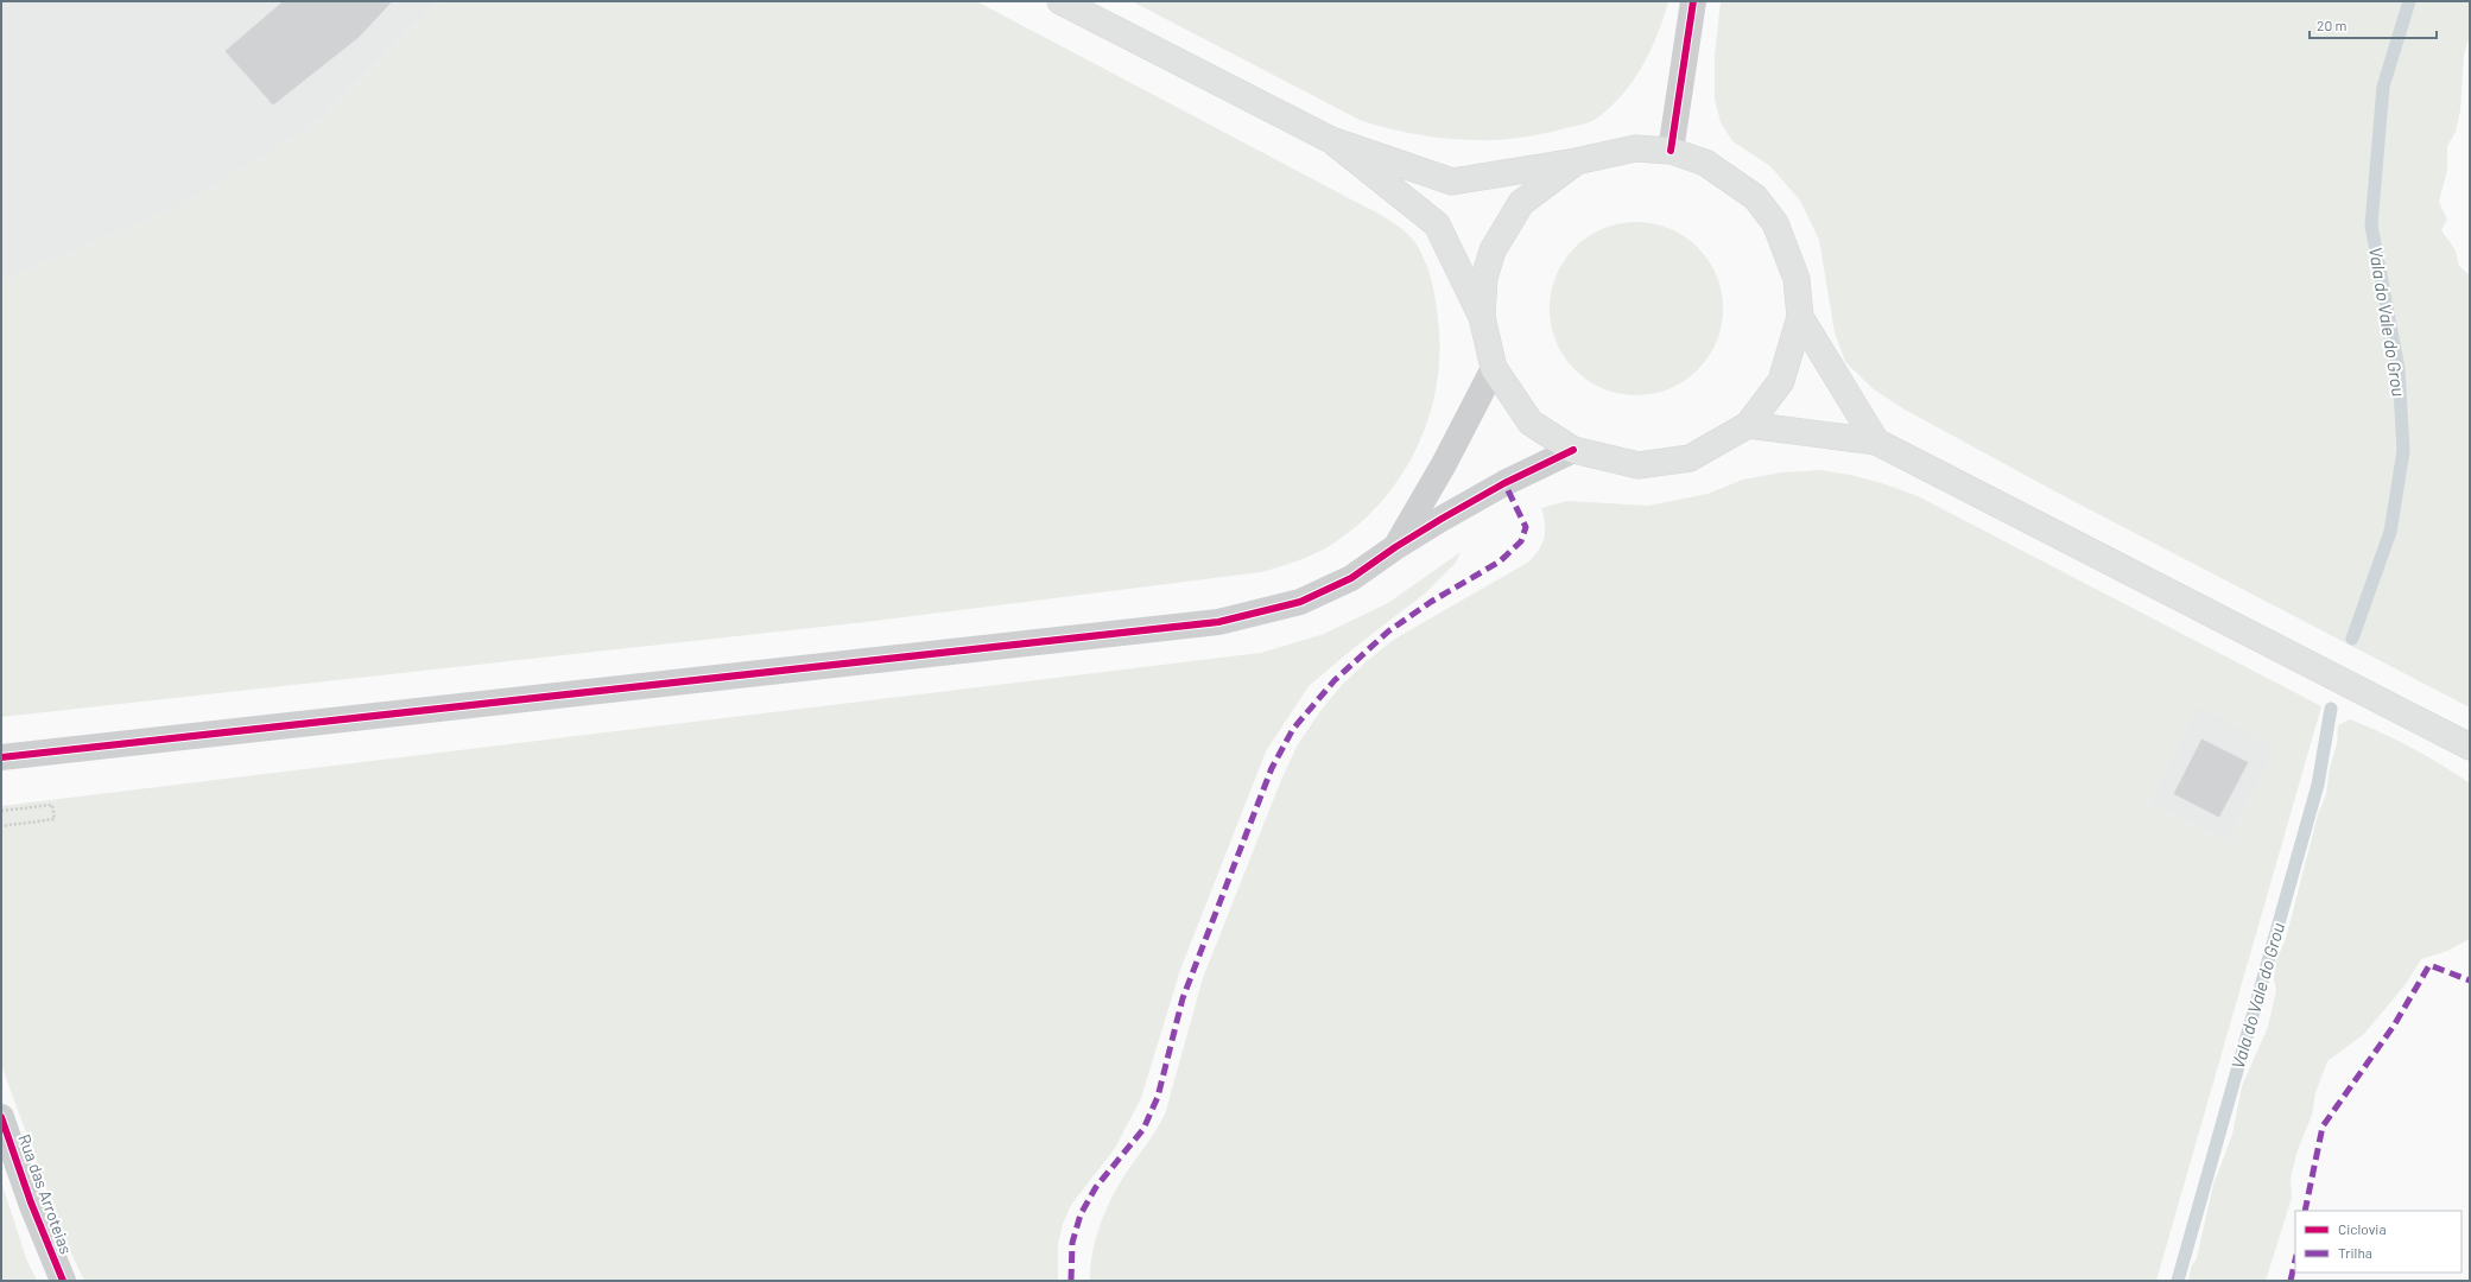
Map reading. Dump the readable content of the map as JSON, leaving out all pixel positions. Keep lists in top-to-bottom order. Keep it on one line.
{"streets":{"street":["Rua das Arroteias"]},"water":["Vala do Vale do Grou"],"legend":["Ciclovia","Trilha"],"scale_bar":"20 m"}
